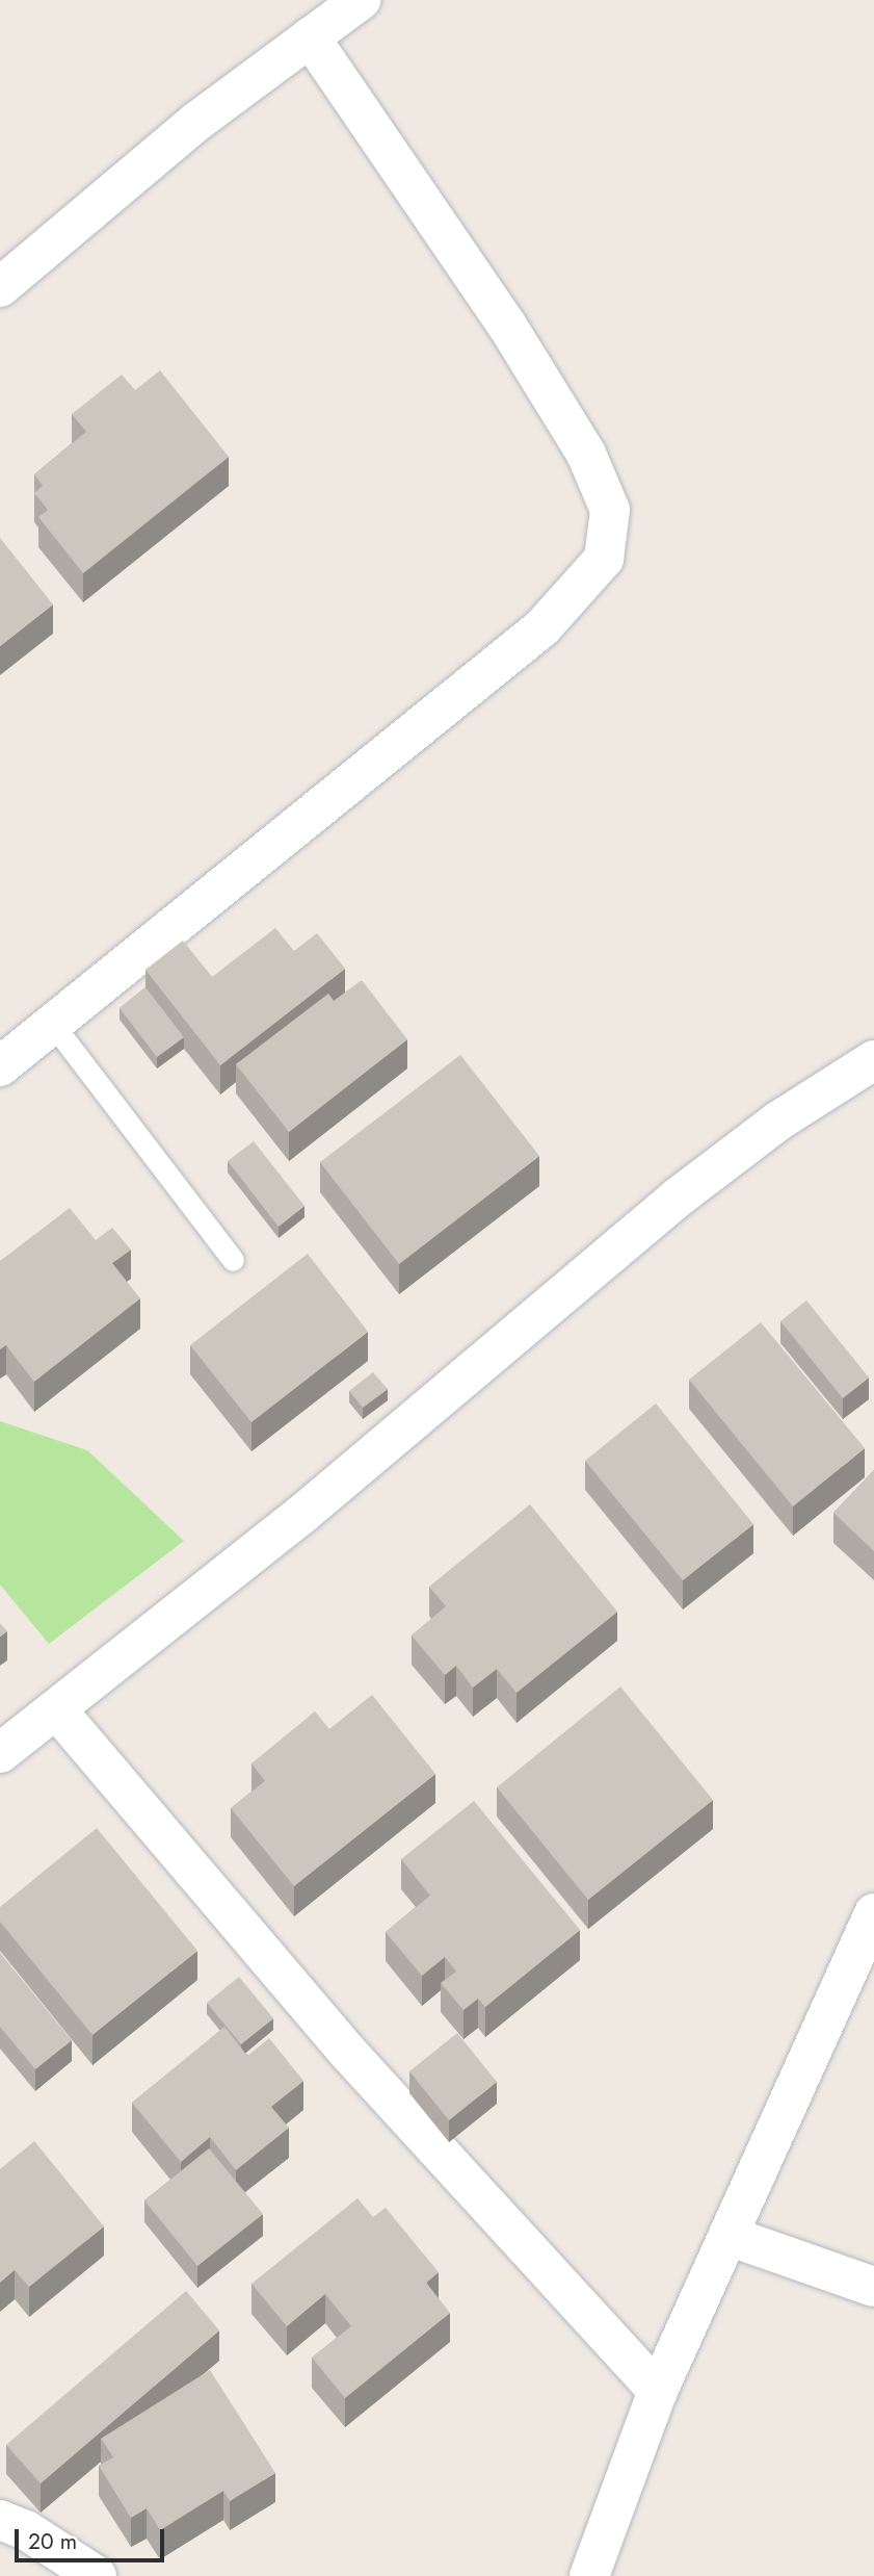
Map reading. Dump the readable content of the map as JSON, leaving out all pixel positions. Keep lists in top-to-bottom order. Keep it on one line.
{"scale_bar":"20 m"}
